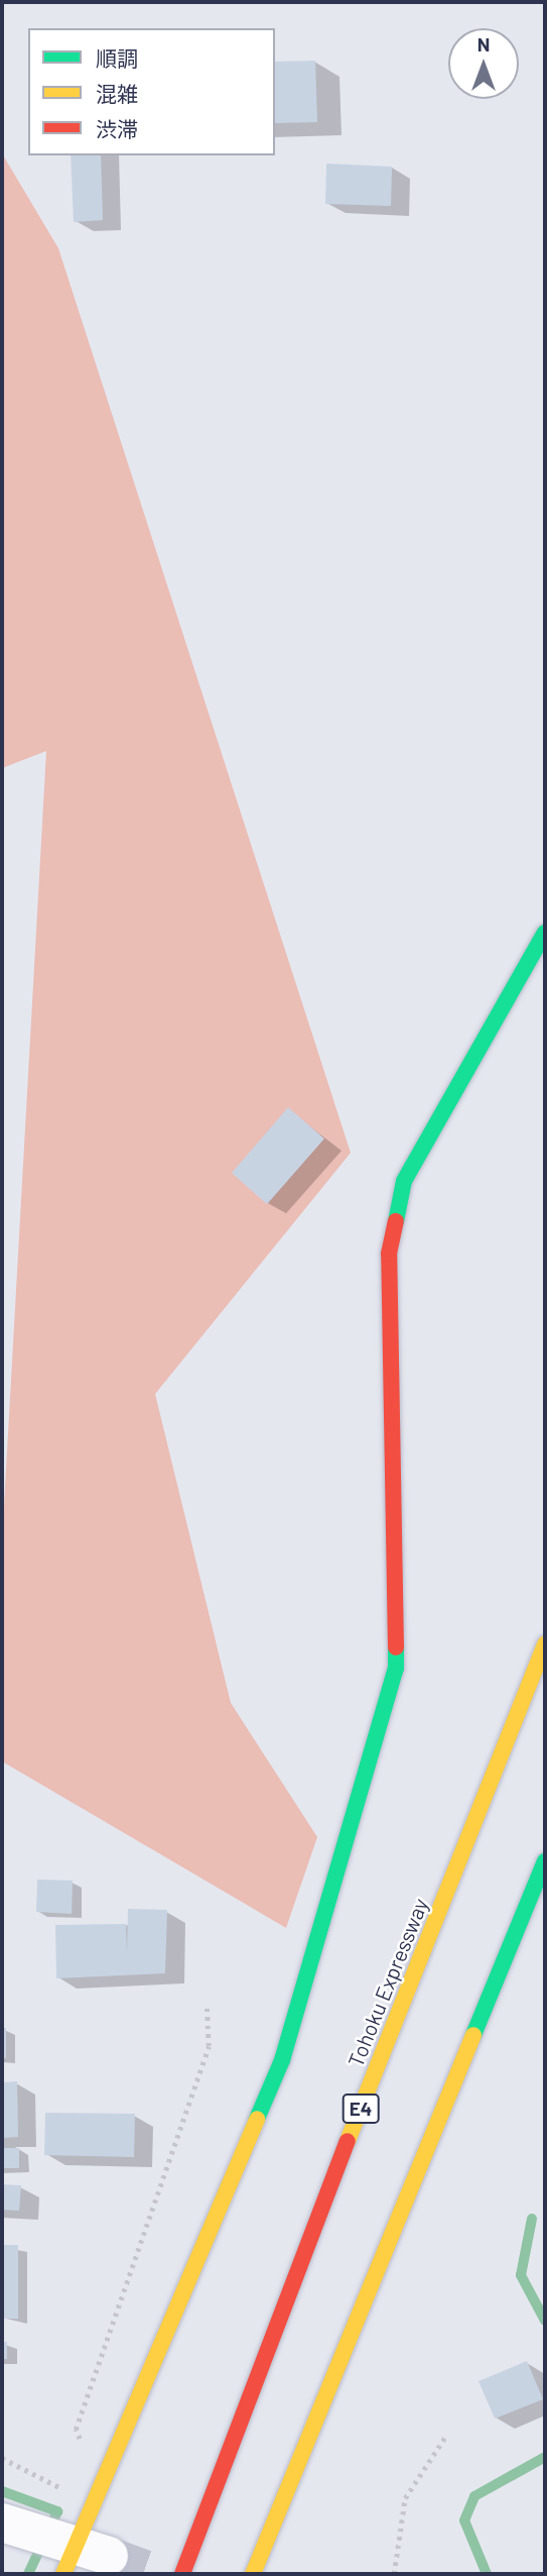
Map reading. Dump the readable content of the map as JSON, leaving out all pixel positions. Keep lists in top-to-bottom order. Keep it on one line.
{"streets":{"main road":["Tohoku Expressway","E4"]},"legend":["順調","混雑","渋滞"],"north":"top"}
